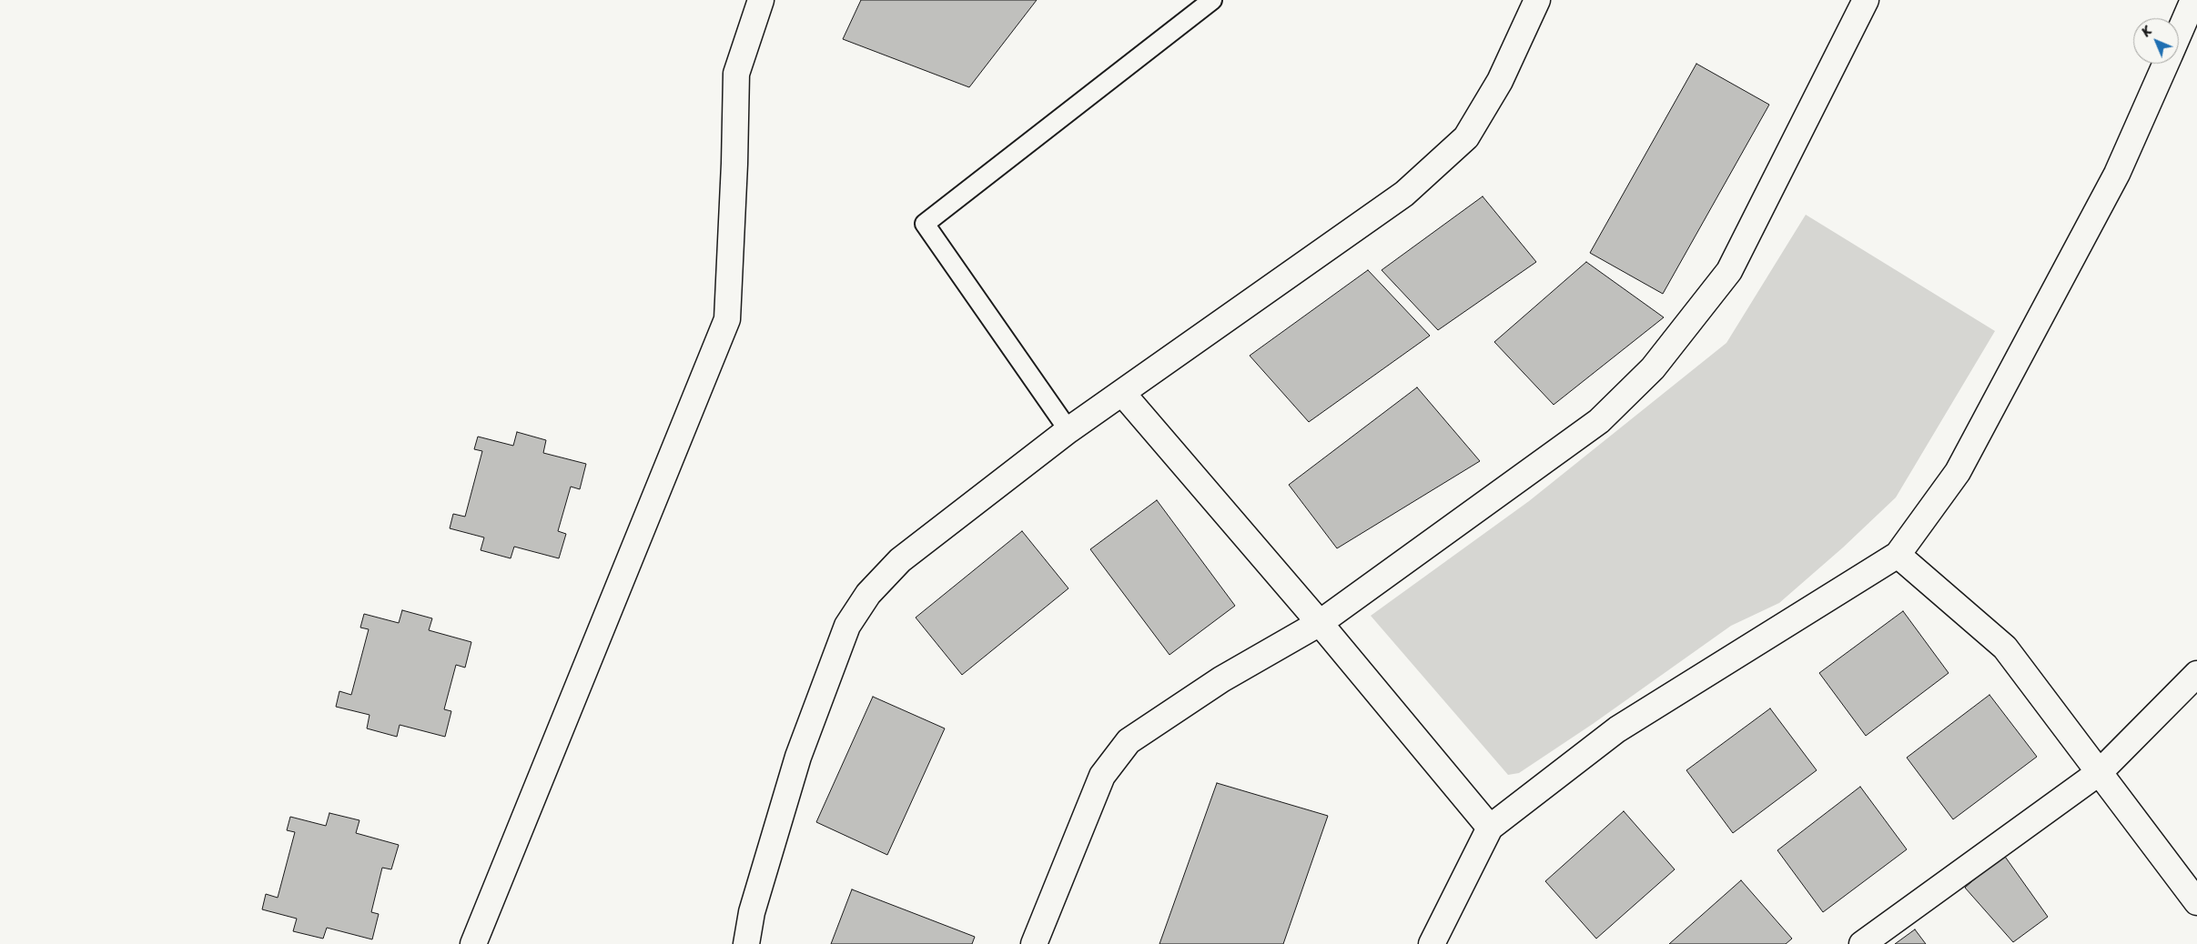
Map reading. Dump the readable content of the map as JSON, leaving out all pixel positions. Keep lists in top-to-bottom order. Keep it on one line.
{"north":"top left"}
